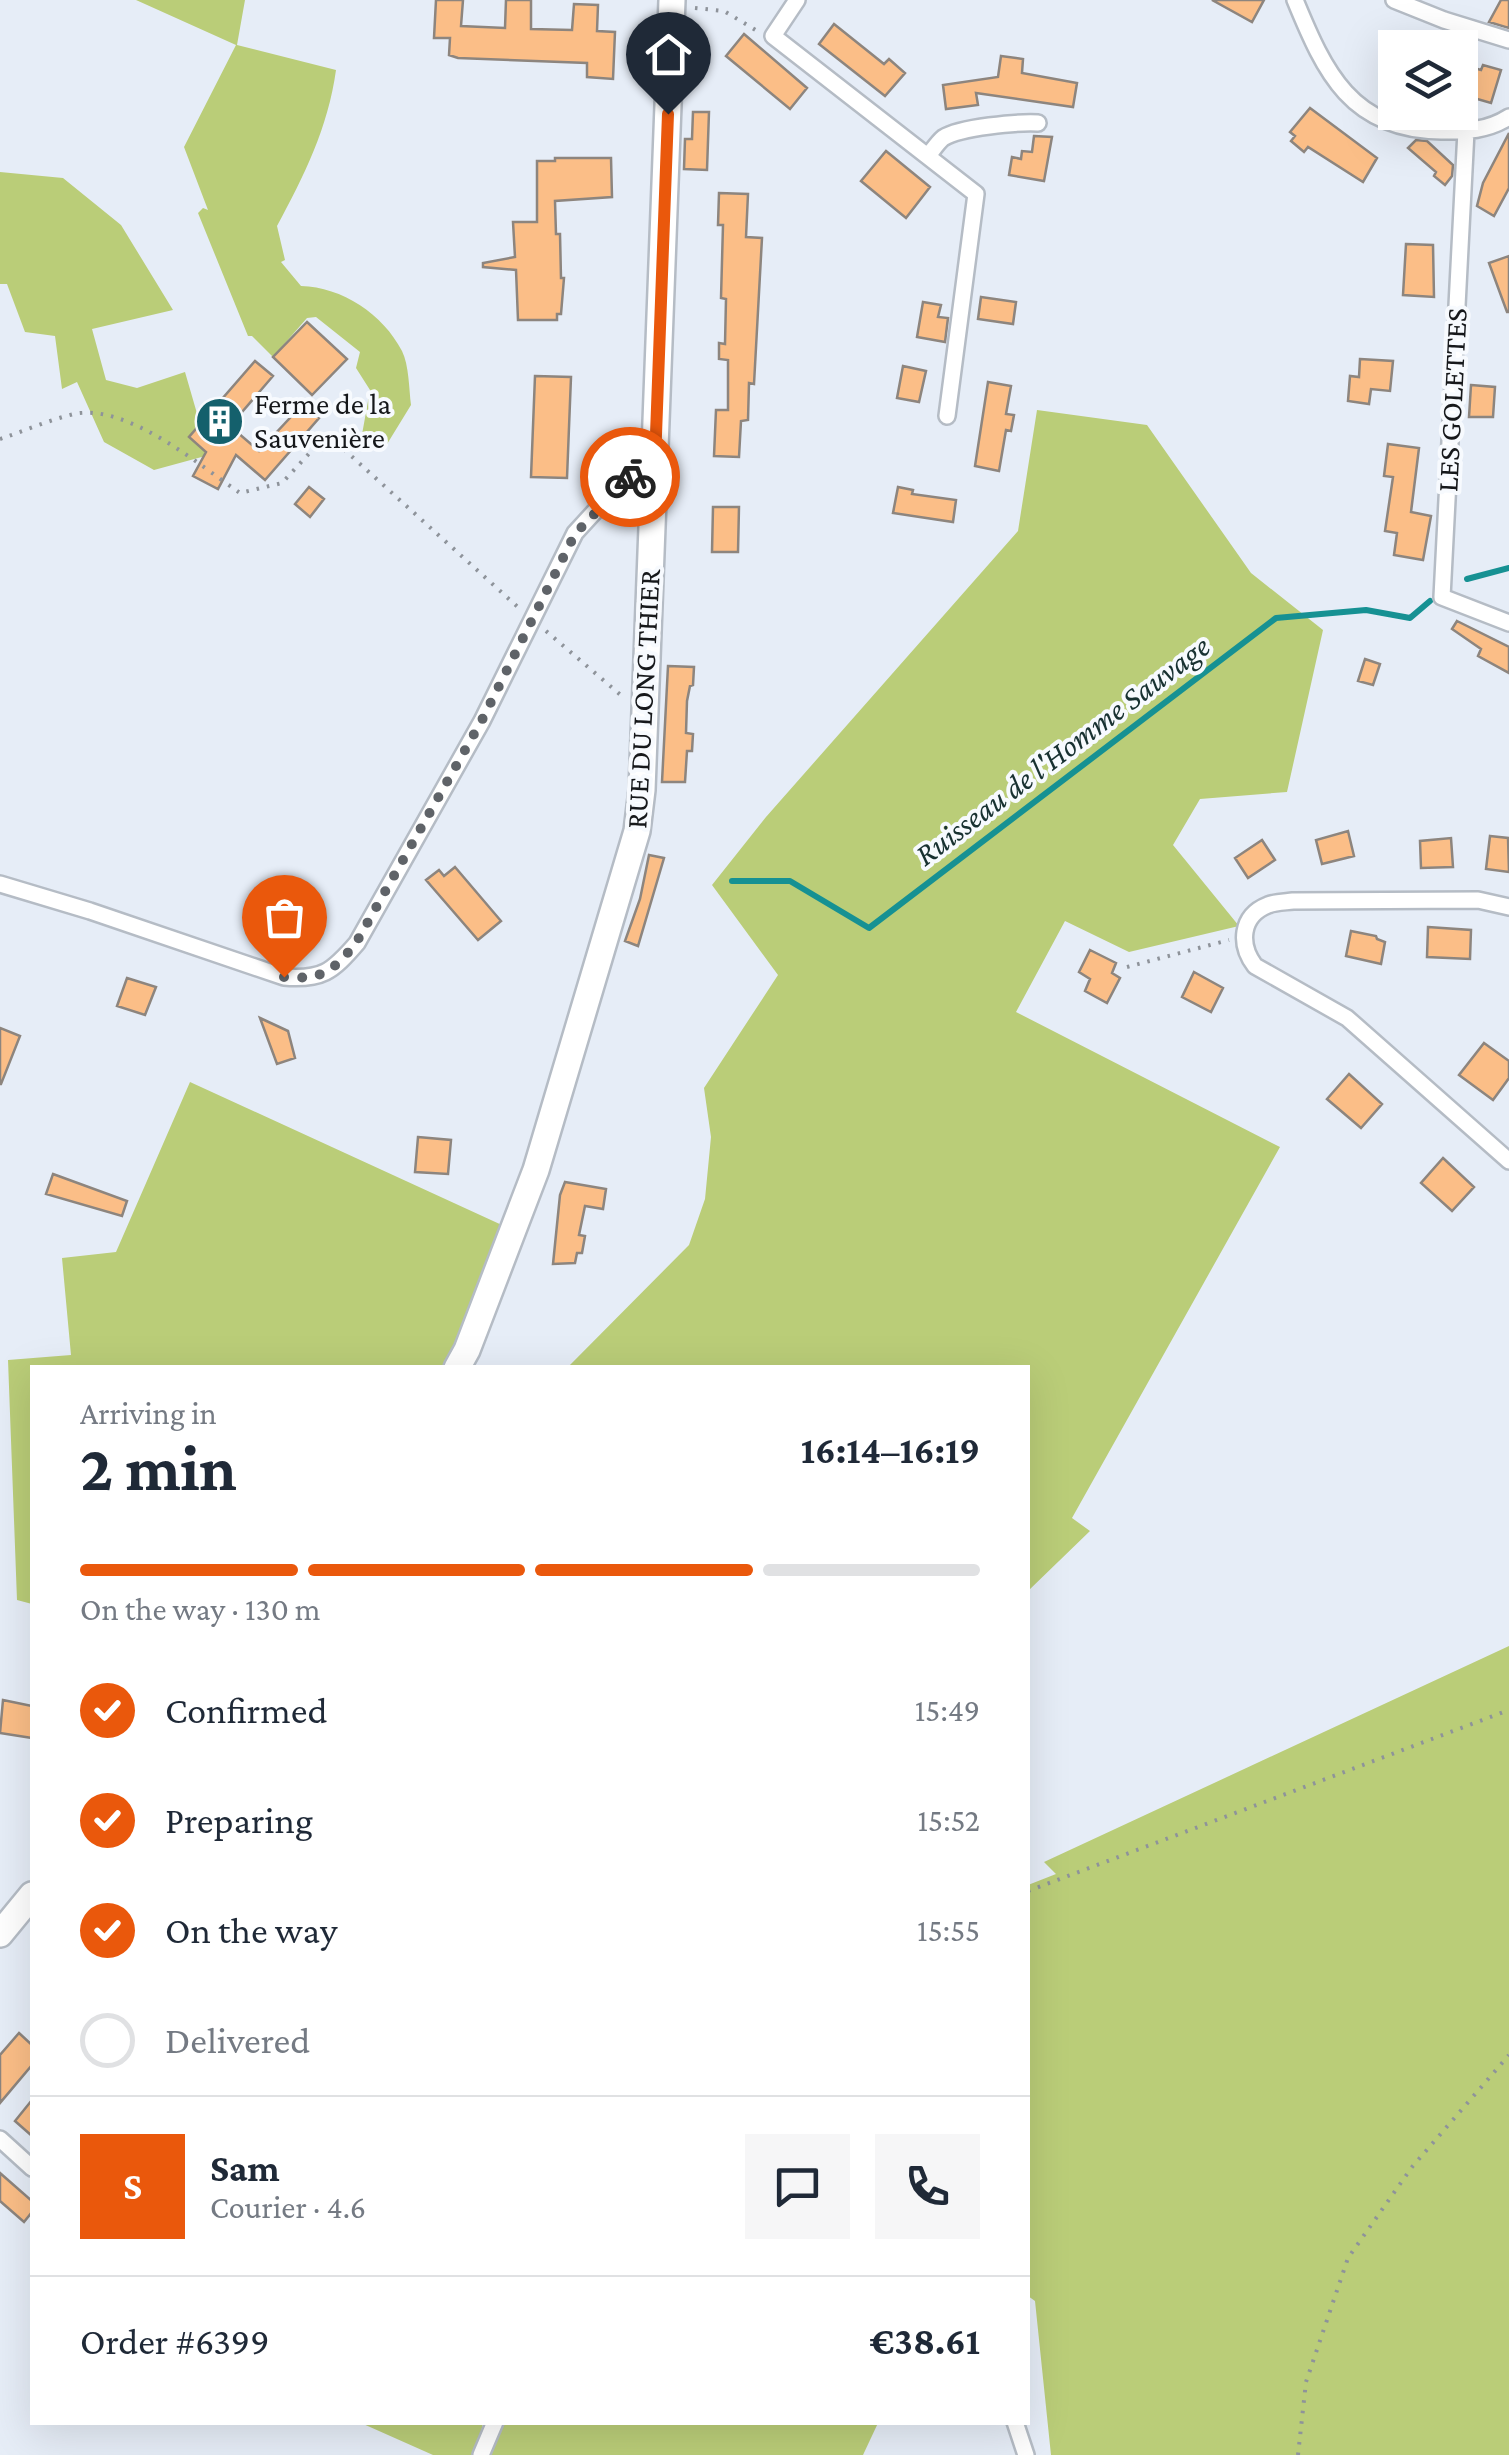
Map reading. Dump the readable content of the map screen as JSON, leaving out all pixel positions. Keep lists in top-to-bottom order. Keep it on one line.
{"streets":{"main road":["RUE DU LONG THIER"],"street":["LES GOLETTES"]},"water":["Ruisseau de l'Homme Sauvage"],"places":{"building":["Ferme de la Sauvenière"]},"page":{"heading":["2 min","Arriving in","16:14–16:19"],"panel":["Sam","Courier · 4.6","Order #6399","€38.61"],"bar":"On the way · 130 m","list":[["Confirmed","15:49"],["Preparing","15:52"],["On the way","15:55"],"Delivered"],"round":"S"}}
